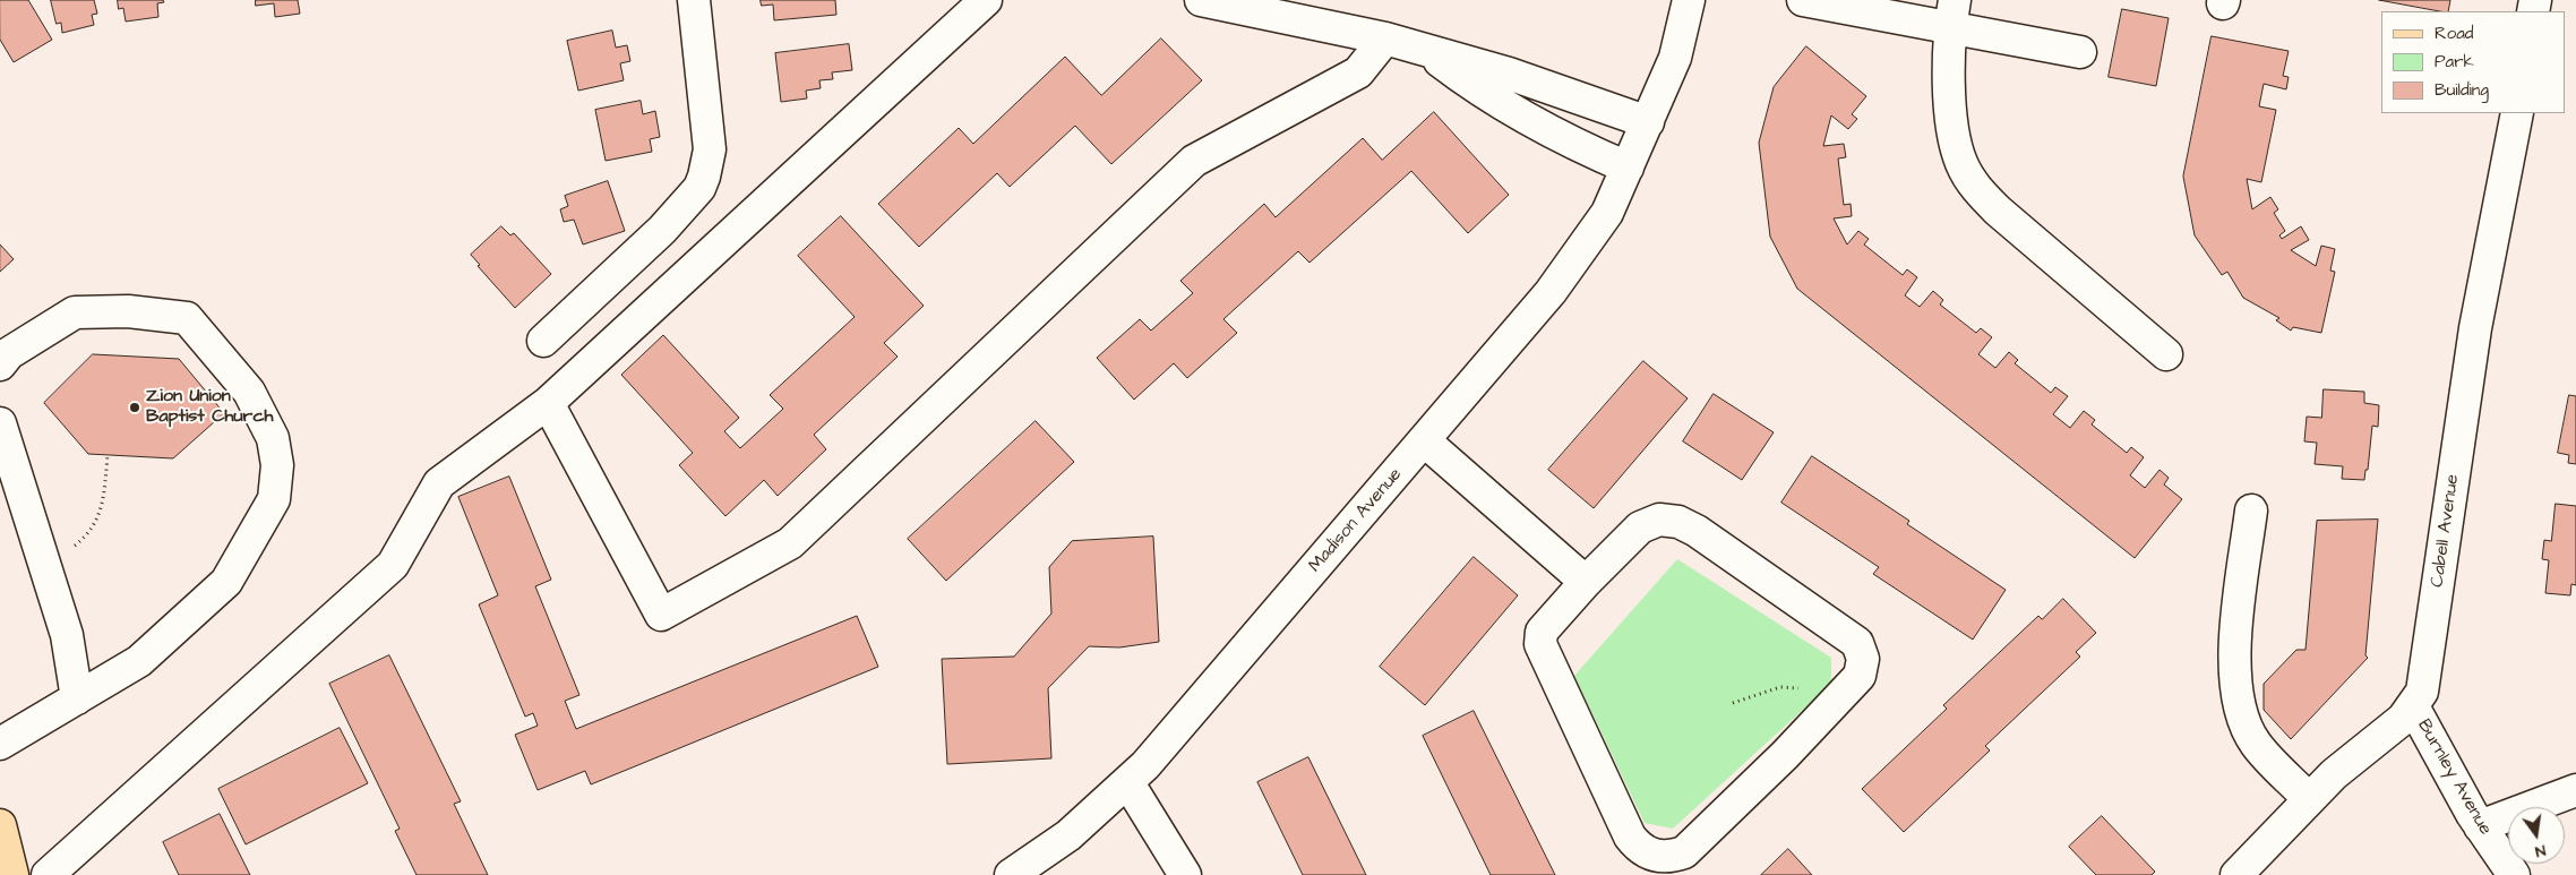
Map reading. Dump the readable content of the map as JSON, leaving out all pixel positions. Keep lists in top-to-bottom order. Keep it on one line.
{"streets":{"street":["Madison Avenue","Cabell Avenue","Burnley Avenue"]},"crossings":[["Cabell Avenue","Burnley Avenue"]],"places":["Zion Union Baptist Church"],"legend":["Road","Park","Building"],"north":"bottom"}
